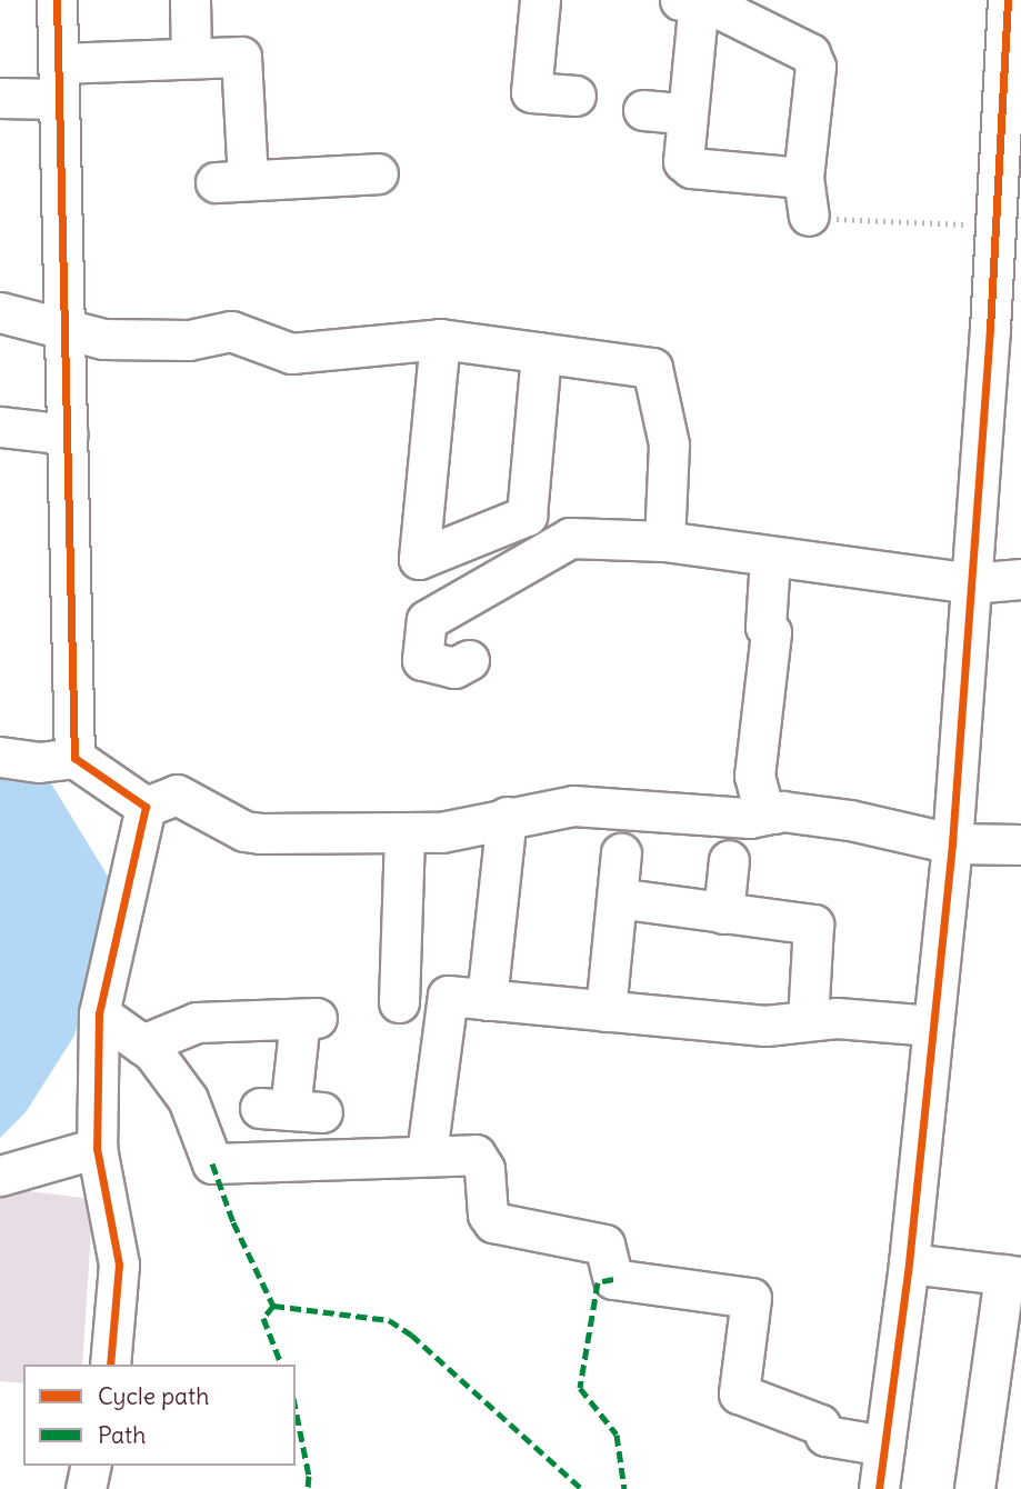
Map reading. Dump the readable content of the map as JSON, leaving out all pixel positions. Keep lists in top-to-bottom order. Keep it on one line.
{"legend":["Cycle path","Path"]}
